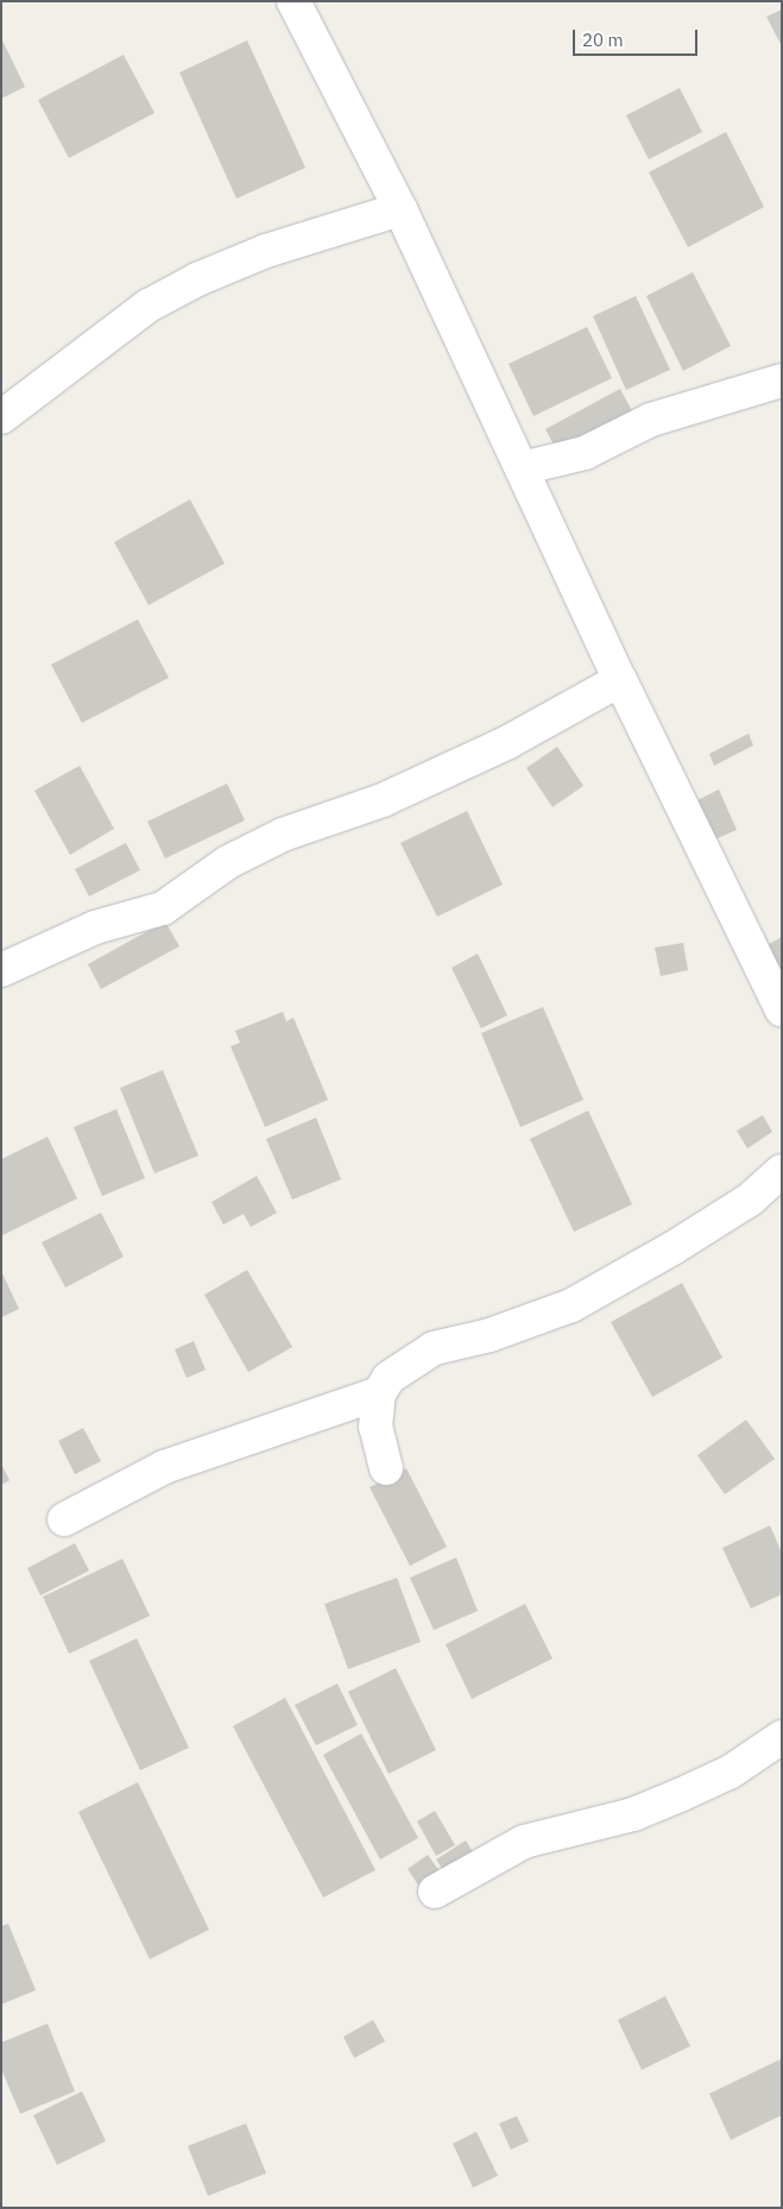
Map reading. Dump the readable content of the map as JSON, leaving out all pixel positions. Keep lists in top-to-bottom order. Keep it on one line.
{"scale_bar":"20 m"}
